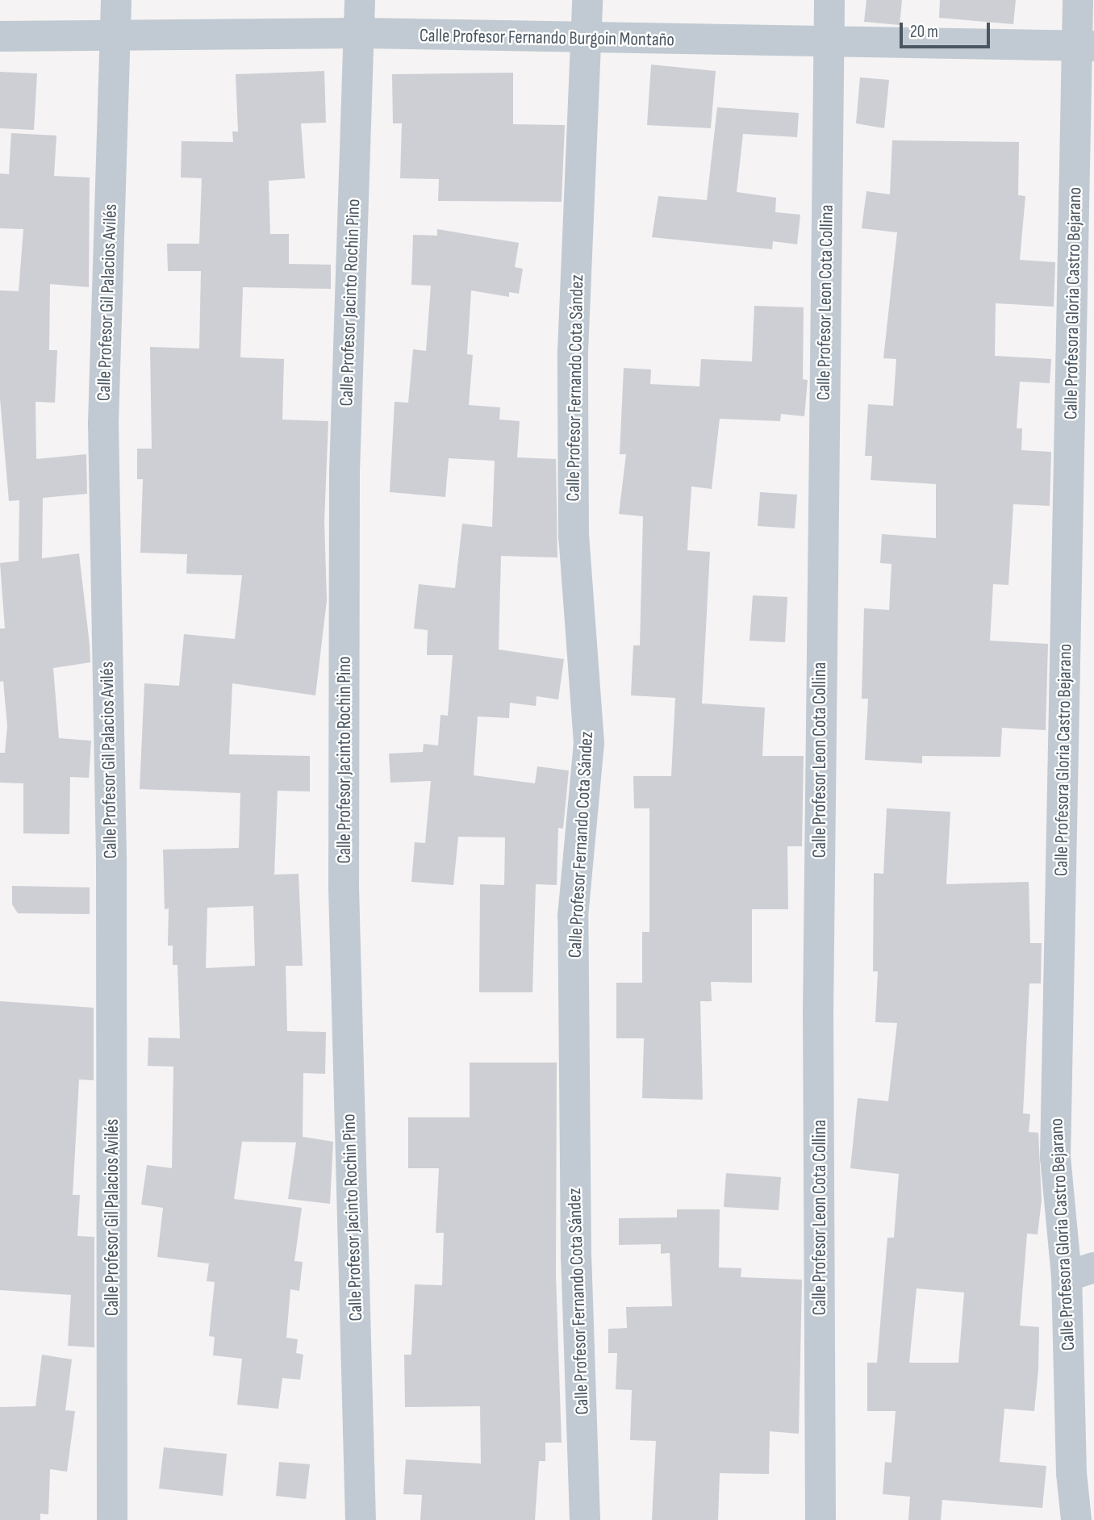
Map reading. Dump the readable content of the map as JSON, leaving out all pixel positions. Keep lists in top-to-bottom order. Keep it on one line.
{"streets":{"street":["Calle Profesor Fernando Burgoin Montaño","Calle Profesor Gil Palacios Avilés","Calle Profesor Jacinto Rochin Pino","Calle Profesor Leon Cota Collina","Calle Profesora Gloria Castro Bejarano","Calle Profesor Fernando Cota Sández"]},"crossings":[["Calle Profesor Fernando Burgoin Montaño","Calle Profesor Gil Palacios Avilés"],["Calle Profesor Fernando Burgoin Montaño","Calle Profesor Jacinto Rochin Pino"],["Calle Profesor Fernando Burgoin Montaño","Calle Profesor Leon Cota Collina"],["Calle Profesor Fernando Burgoin Montaño","Calle Profesora Gloria Castro Bejarano"],["Calle Profesor Fernando Burgoin Montaño","Calle Profesor Fernando Cota Sández"]],"scale_bar":"20 m"}
